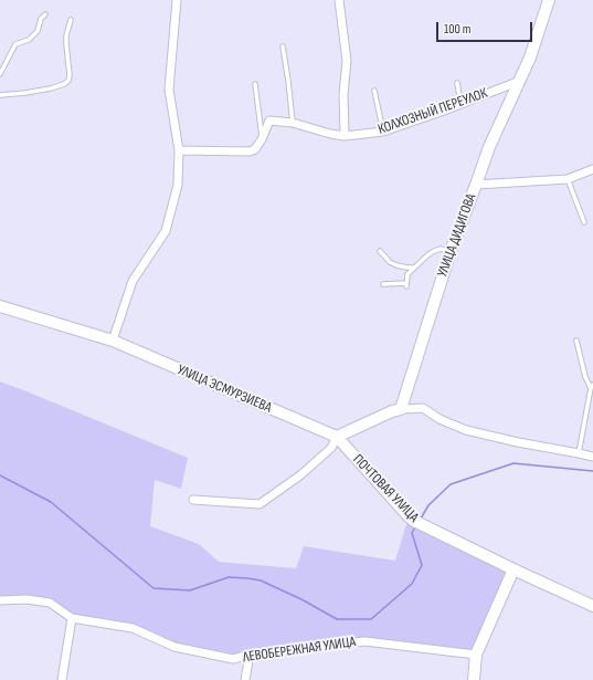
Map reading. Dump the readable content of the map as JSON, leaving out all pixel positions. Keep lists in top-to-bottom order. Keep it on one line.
{"streets":{"street":["КОЛХОЗНЫЙ ПЕРЕУЛОК","УЛИЦА ДИДИГОВА","УЛИЦА ЭСМУРЗИЕВА","ПОЧТОВАЯ УЛИЦА","ЛЕВОБЕРЕЖНАЯ УЛИЦА"]},"crossings":[["КОЛХОЗНЫЙ ПЕРЕУЛОК","УЛИЦА ДИДИГОВА"],["УЛИЦА ЭСМУРЗИЕВА","ПОЧТОВАЯ УЛИЦА"]],"scale_bar":"100 m"}
